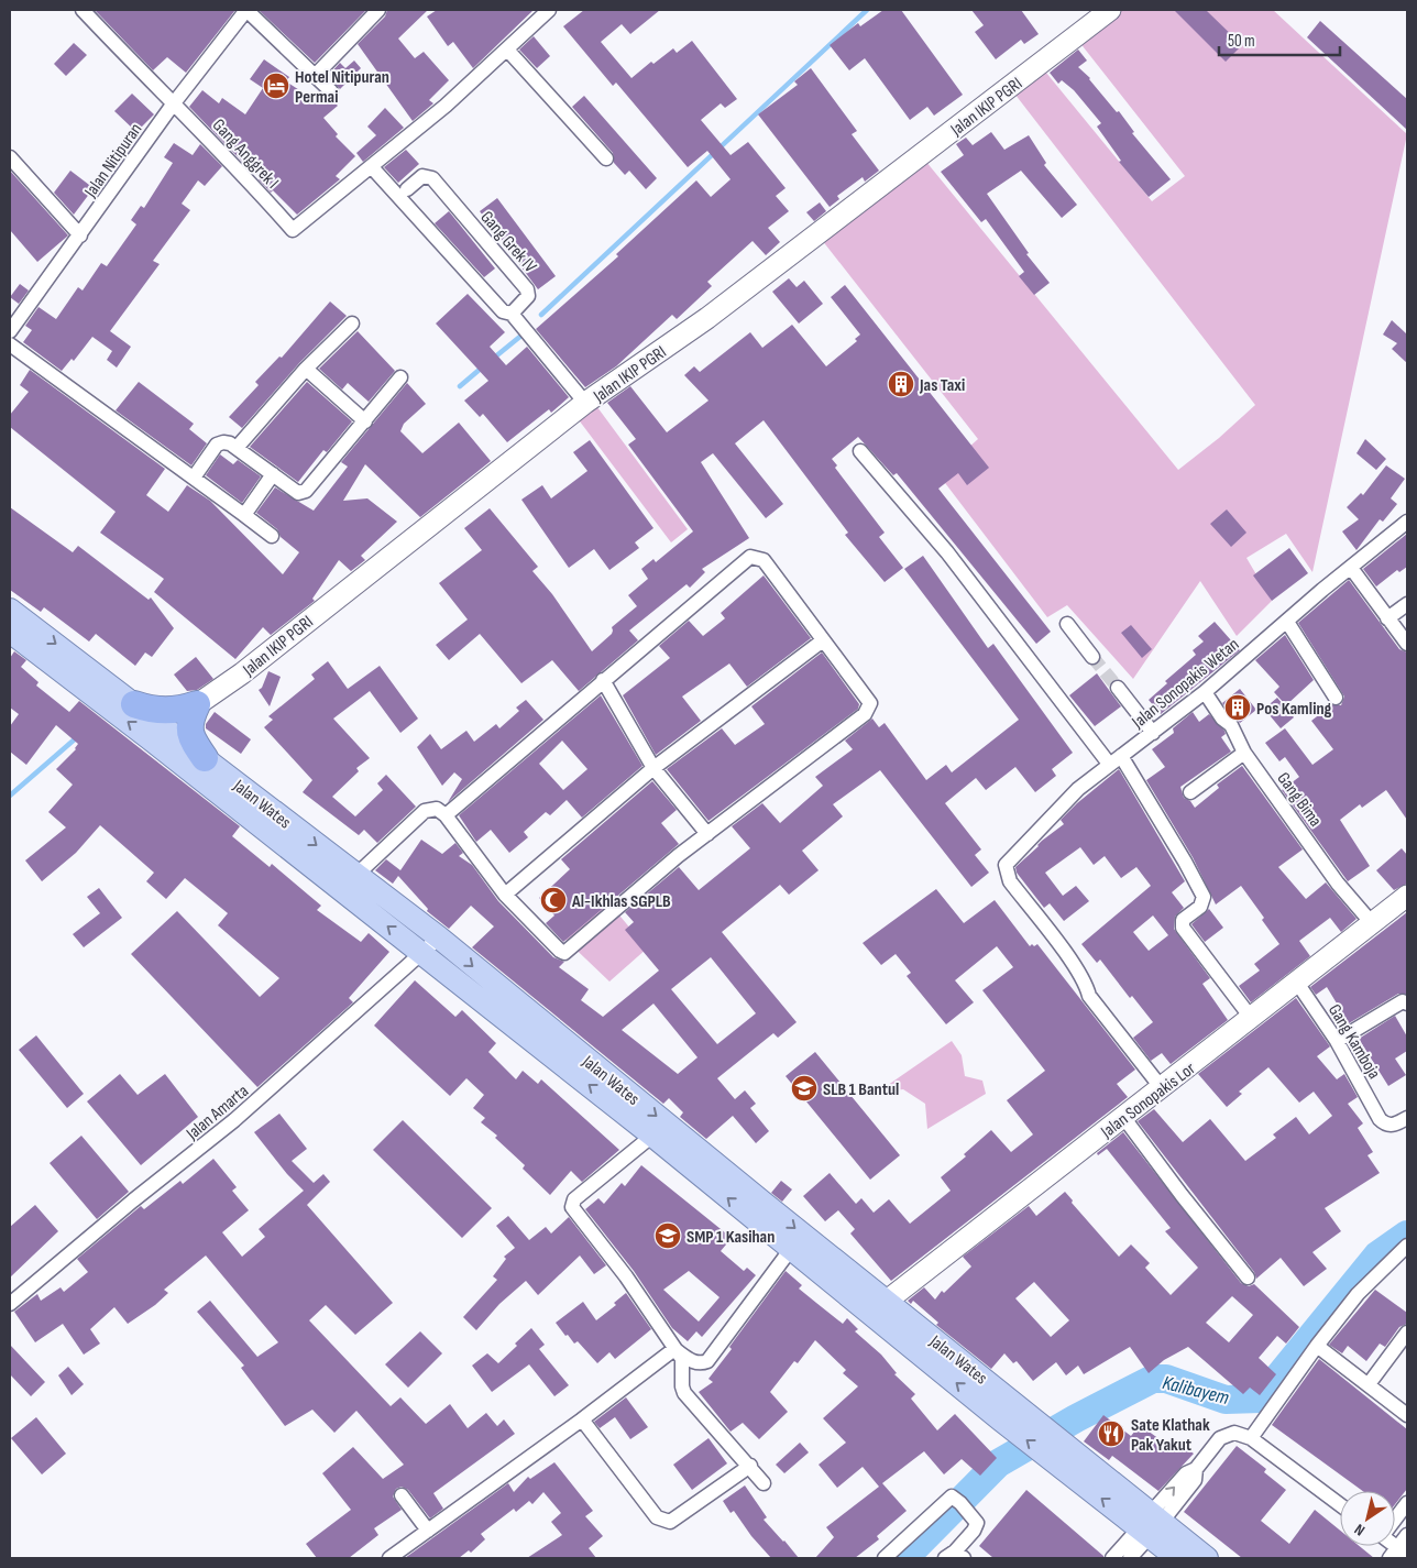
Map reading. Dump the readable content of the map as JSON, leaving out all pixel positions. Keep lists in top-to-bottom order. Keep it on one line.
{"streets":{"main road":["Jalan IKIP PGRI","Jalan Wates","Jalan Sonopakis Lor"],"street":["Gang Anggrek I","Jalan Nitipuran","Gang Grek IV","Jalan Sonopakis Wetan","Gang Bima","Gang Kamboja","Jalan Amarta"]},"crossings":[["Jalan IKIP PGRI","Jalan Wates"],["Gang Anggrek I","Jalan Nitipuran"],["Jalan Sonopakis Wetan","Gang Bima"],["Jalan Sonopakis Wetan","Jalan Sonopakis Lor"],["Gang Bima","Jalan Sonopakis Lor"],["Jalan Wates","Jalan Sonopakis Lor"],["Jalan Wates","Jalan Amarta"],["Gang Kamboja","Jalan Sonopakis Lor"]],"water":["Kalibayem"],"places":{"hotel":["Hotel Nitipuran Permai"],"building":["Jas Taxi","Pos Kamling"],"mosque":["Al-Ikhlas SGPLB"],"school or university":["SLB 1 Bantul","SMP 1 Kasihan"],"restaurant":["Sate Klathak Pak Yakut"]},"scale_bar":"50 m","north":"bottom left"}
